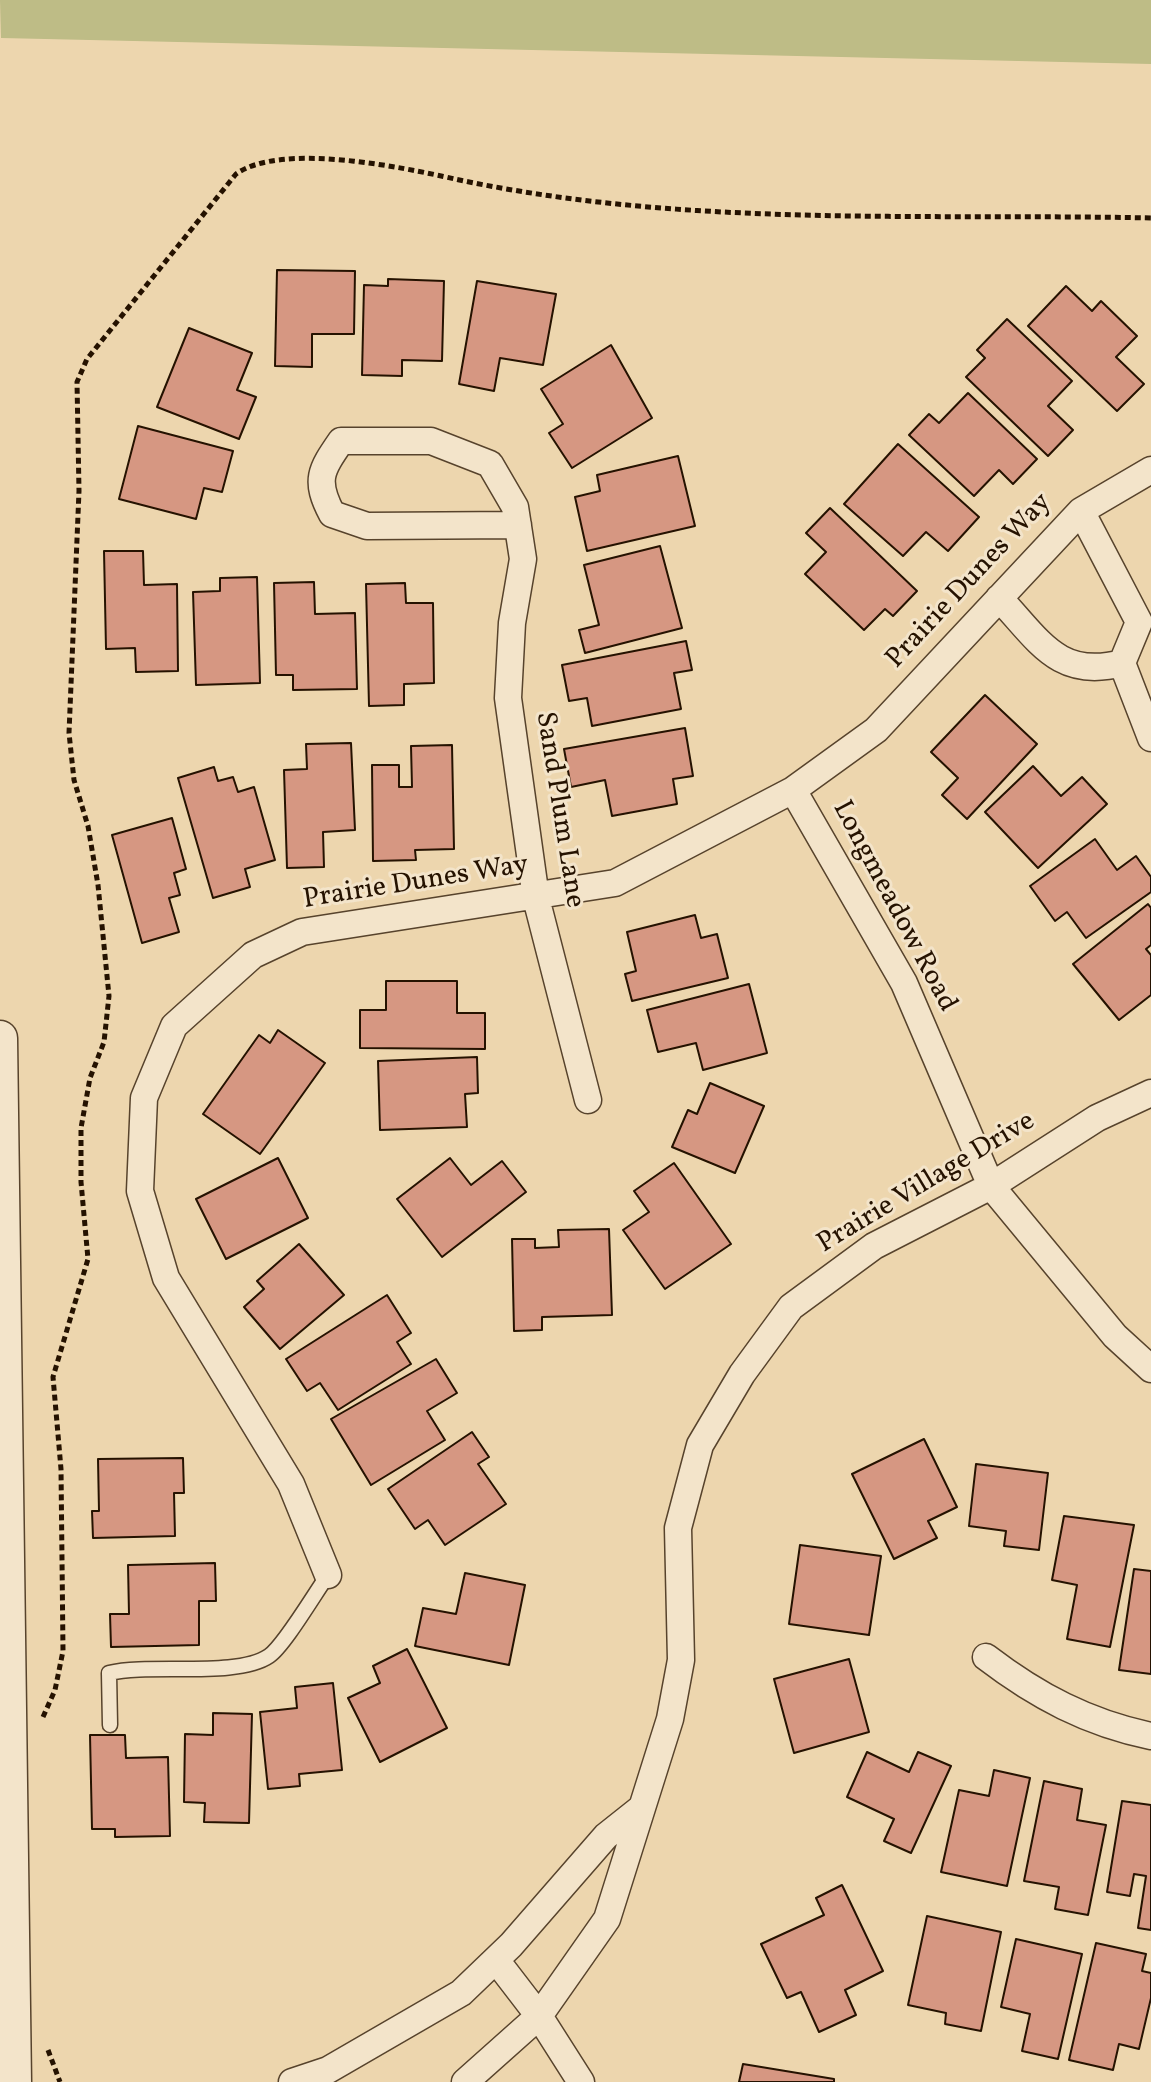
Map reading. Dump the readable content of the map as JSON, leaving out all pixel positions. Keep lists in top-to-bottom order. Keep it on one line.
{"streets":{"street":["Prairie Dunes Way","Sand Plum Lane","Longmeadow Road","Prairie Village Drive"]},"crossings":[["Prairie Dunes Way","Sand Plum Lane"],["Prairie Dunes Way","Longmeadow Road"],["Longmeadow Road","Prairie Village Drive"]]}
